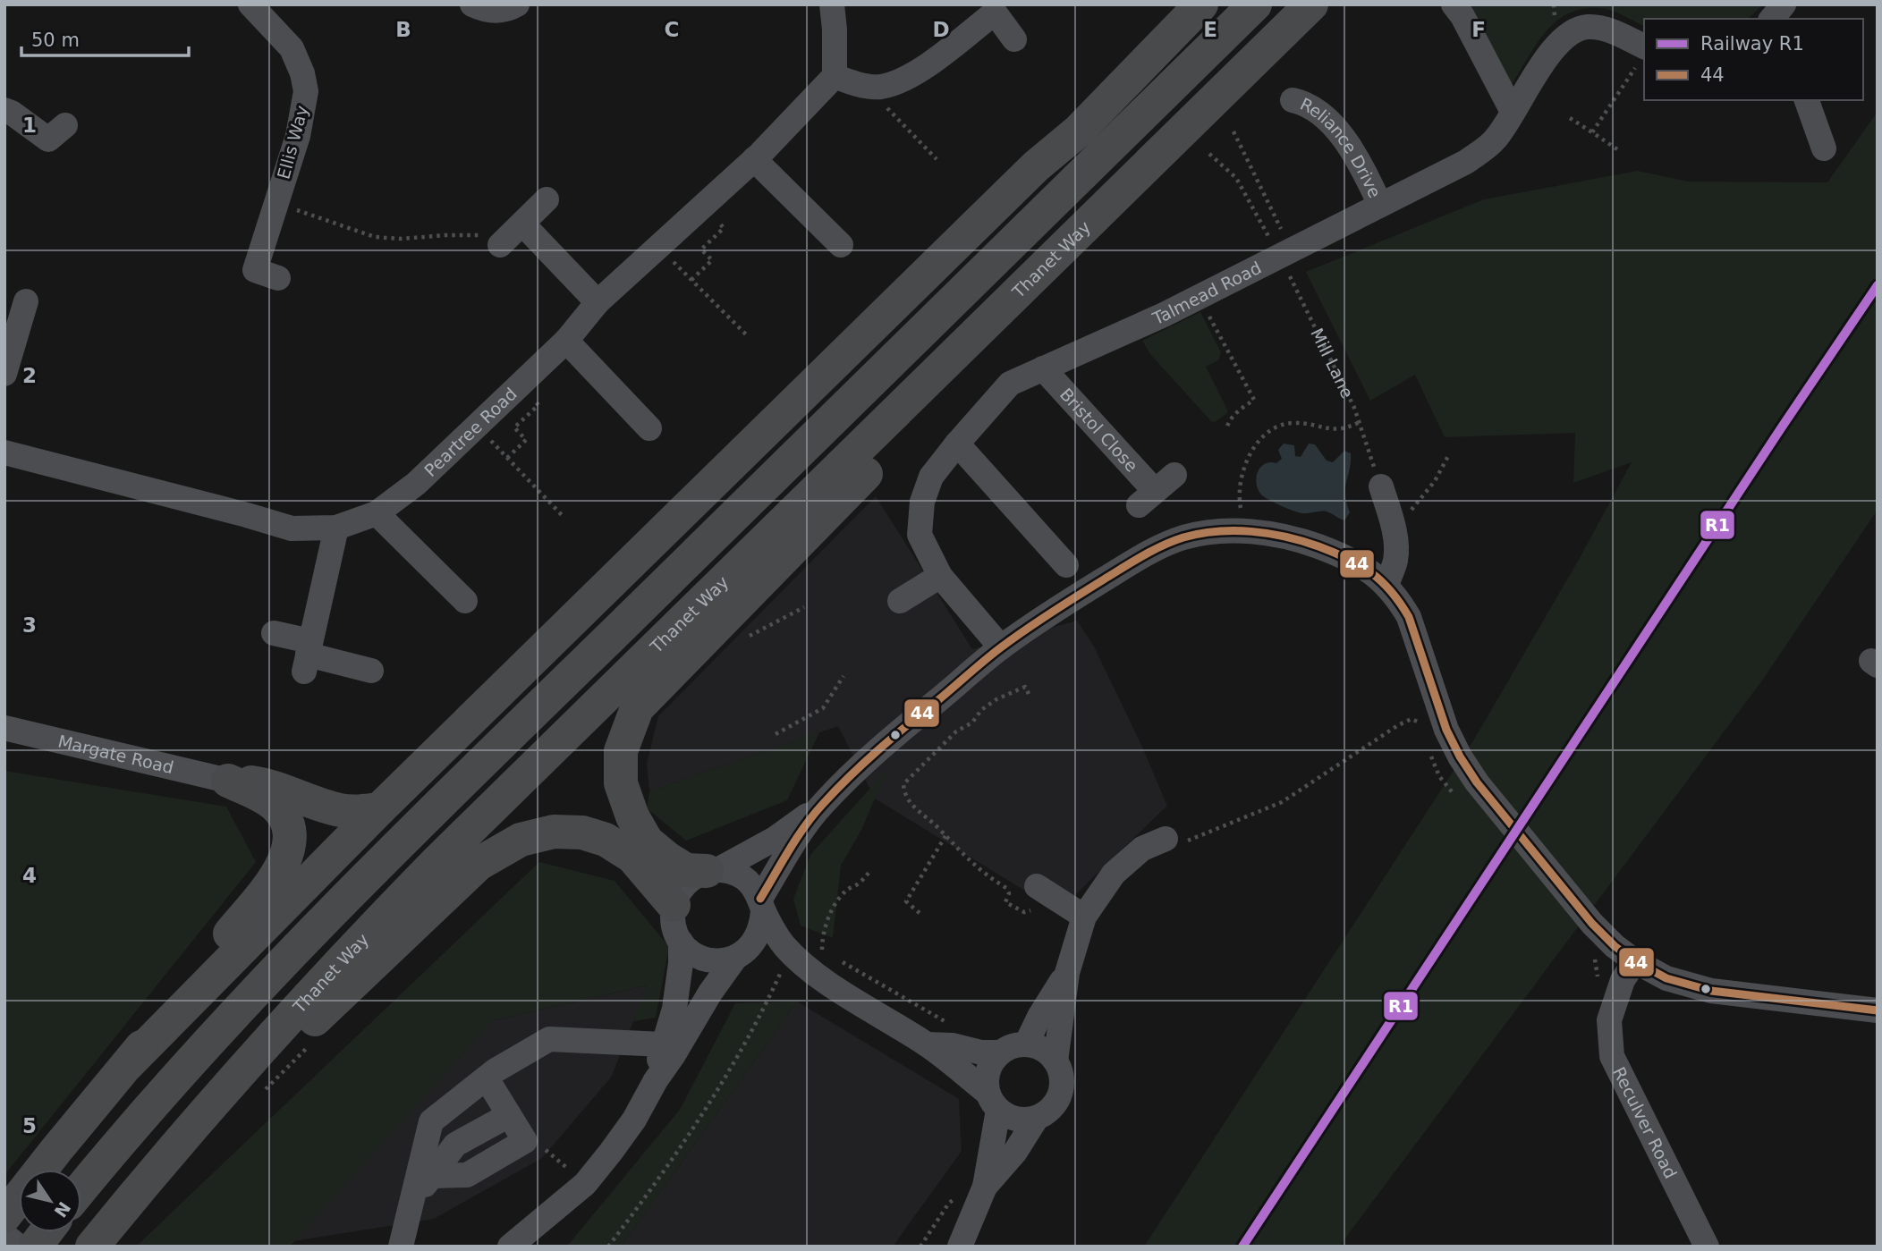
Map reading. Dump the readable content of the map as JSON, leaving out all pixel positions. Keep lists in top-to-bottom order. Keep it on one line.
{"streets":{"highway":["Thanet Way"],"street":["Ellis Way","Reliance Drive","Talmead Road","Bristol Close","Peartree Road","Margate Road","Reculver Road"],"path":["Mill Lane"]},"crossings":[["Reliance Drive","Talmead Road"],["Talmead Road","Mill Lane"],["Talmead Road","Bristol Close"]],"lines":["rail line R1","transit line 44"],"legend":["Railway R1","44"],"scale_bar":"50 m","north":"bottom right","grid":{"columns":["B","C","D","E","F"],"rows":["1","2","3","4","5"]}}
